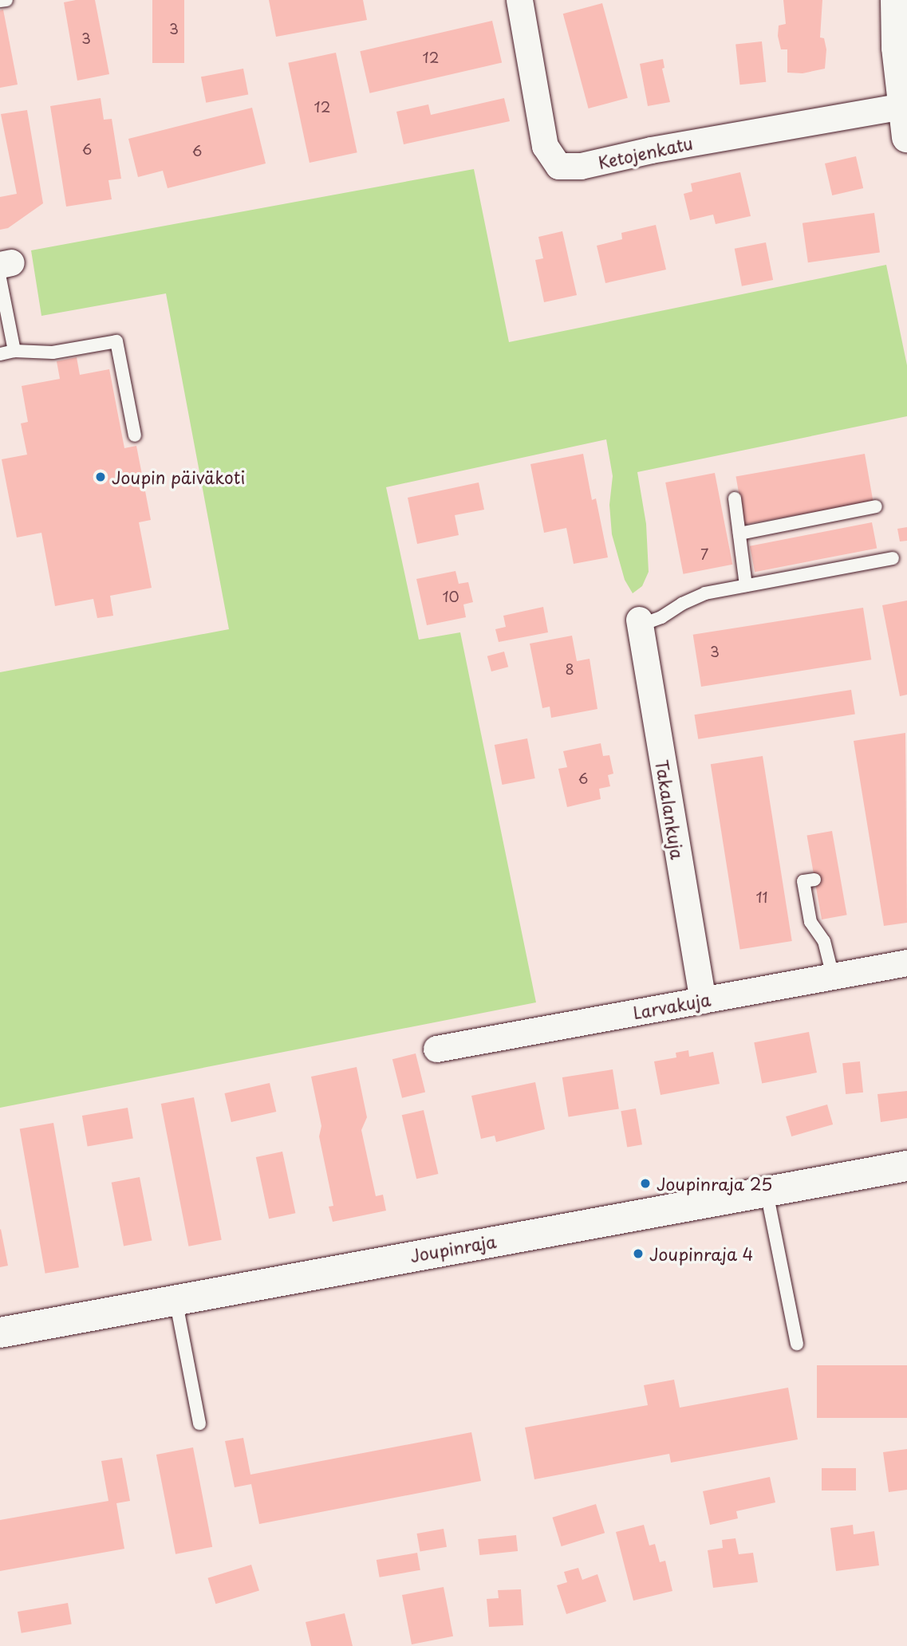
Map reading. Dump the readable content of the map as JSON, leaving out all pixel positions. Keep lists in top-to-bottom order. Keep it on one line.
{"streets":{"street":["Ketojenkatu","Takalankuja","Larvakuja","Joupinraja"]},"crossings":[["Takalankuja","Larvakuja"]],"places":["Joupin päiväkoti","Joupinraja 25","Joupinraja 4"],"house_numbers":["3","3","12","12","6","6","7","10","3","8","6","11"]}
